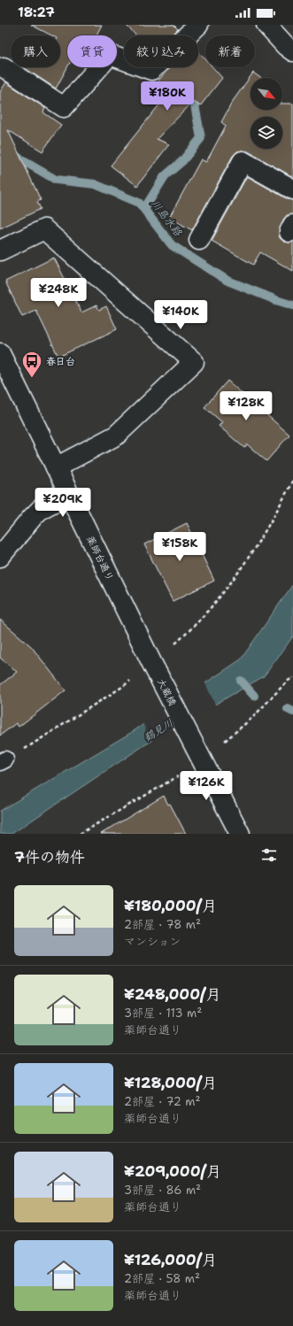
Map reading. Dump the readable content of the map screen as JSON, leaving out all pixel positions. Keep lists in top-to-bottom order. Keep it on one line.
{"streets":{"street":["薬師台通り","大蔵橋"]},"crossings":[["薬師台通り","大蔵橋"]],"water":["川島水路","鶴見川"],"places":{"bus stop":["春日台"]},"north":"bottom right","page":{"status":"18:27","chip":["購入","賃貸","絞り込み","新着"],"price":["¥180K","¥248K","¥140K","¥128K","¥209K","¥158K","¥126K"],"heading":"7件の物件","list":[{"name":"¥180,000/月","note":"2部屋 · 78 m² · マンション"},{"name":"¥248,000/月","note":"3部屋 · 113 m² · 薬師台通り"},{"name":"¥128,000/月","note":"2部屋 · 72 m² · 薬師台通り"},{"name":"¥209,000/月","note":"3部屋 · 86 m² · 薬師台通り"},{"name":"¥126,000/月","note":"2部屋 · 58 m² · 薬師台通り"}]}}
